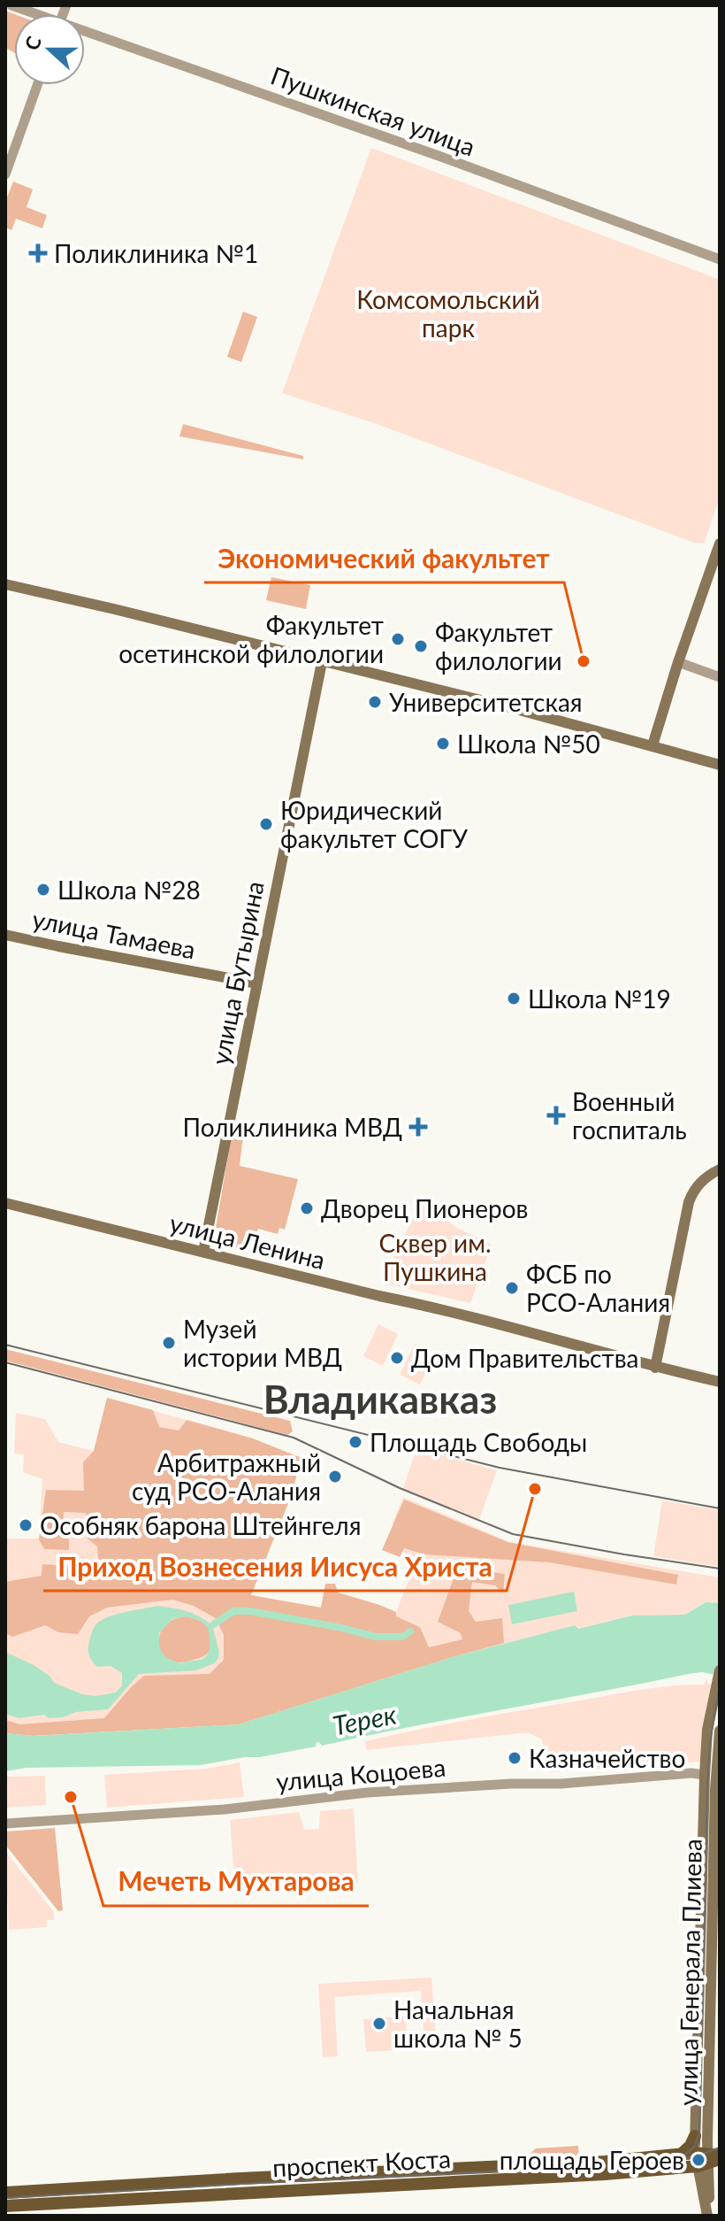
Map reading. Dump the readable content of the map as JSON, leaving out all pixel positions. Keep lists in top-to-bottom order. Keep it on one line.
{"streets":{"main road":["улица Тамаева","улица Бутырина","улица Ленина","улица Коцоева","улица Генерала Плиева","проспект Коста"],"street":["Пушкинская улица"]},"crossings":[["улица Тамаева","улица Бутырина"],["улица Бутырина","улица Ленина"],["улица Коцоева","улица Генерала Плиева"],["улица Генерала Плиева","проспект Коста"]],"districts":["Владикавказ"],"water":["Терек"],"parks":["Комсомольский парк","Сквер им. Пушкина"],"places":{"health":["Поликлиника №1","Военный госпиталь","Поликлиника МВД"],"other":["Факультет осетинской филологии","Факультет филологии","Экономический факультет","Университетская","Школа №50","Юридический факультет СОГУ","Школа №28","Школа №19","Дворец Пионеров","ФСБ по РСО-Алания","Музей истории МВД","Дом Правительства","Площадь Свободы","Арбитражный суд РСО-Алания","Приход Вознесения Иисуса Христа","Особняк барона Штейнгеля","Казначейство","Мечеть Мухтарова","Начальная школа № 5","площадь Героев"]},"north":"left"}
